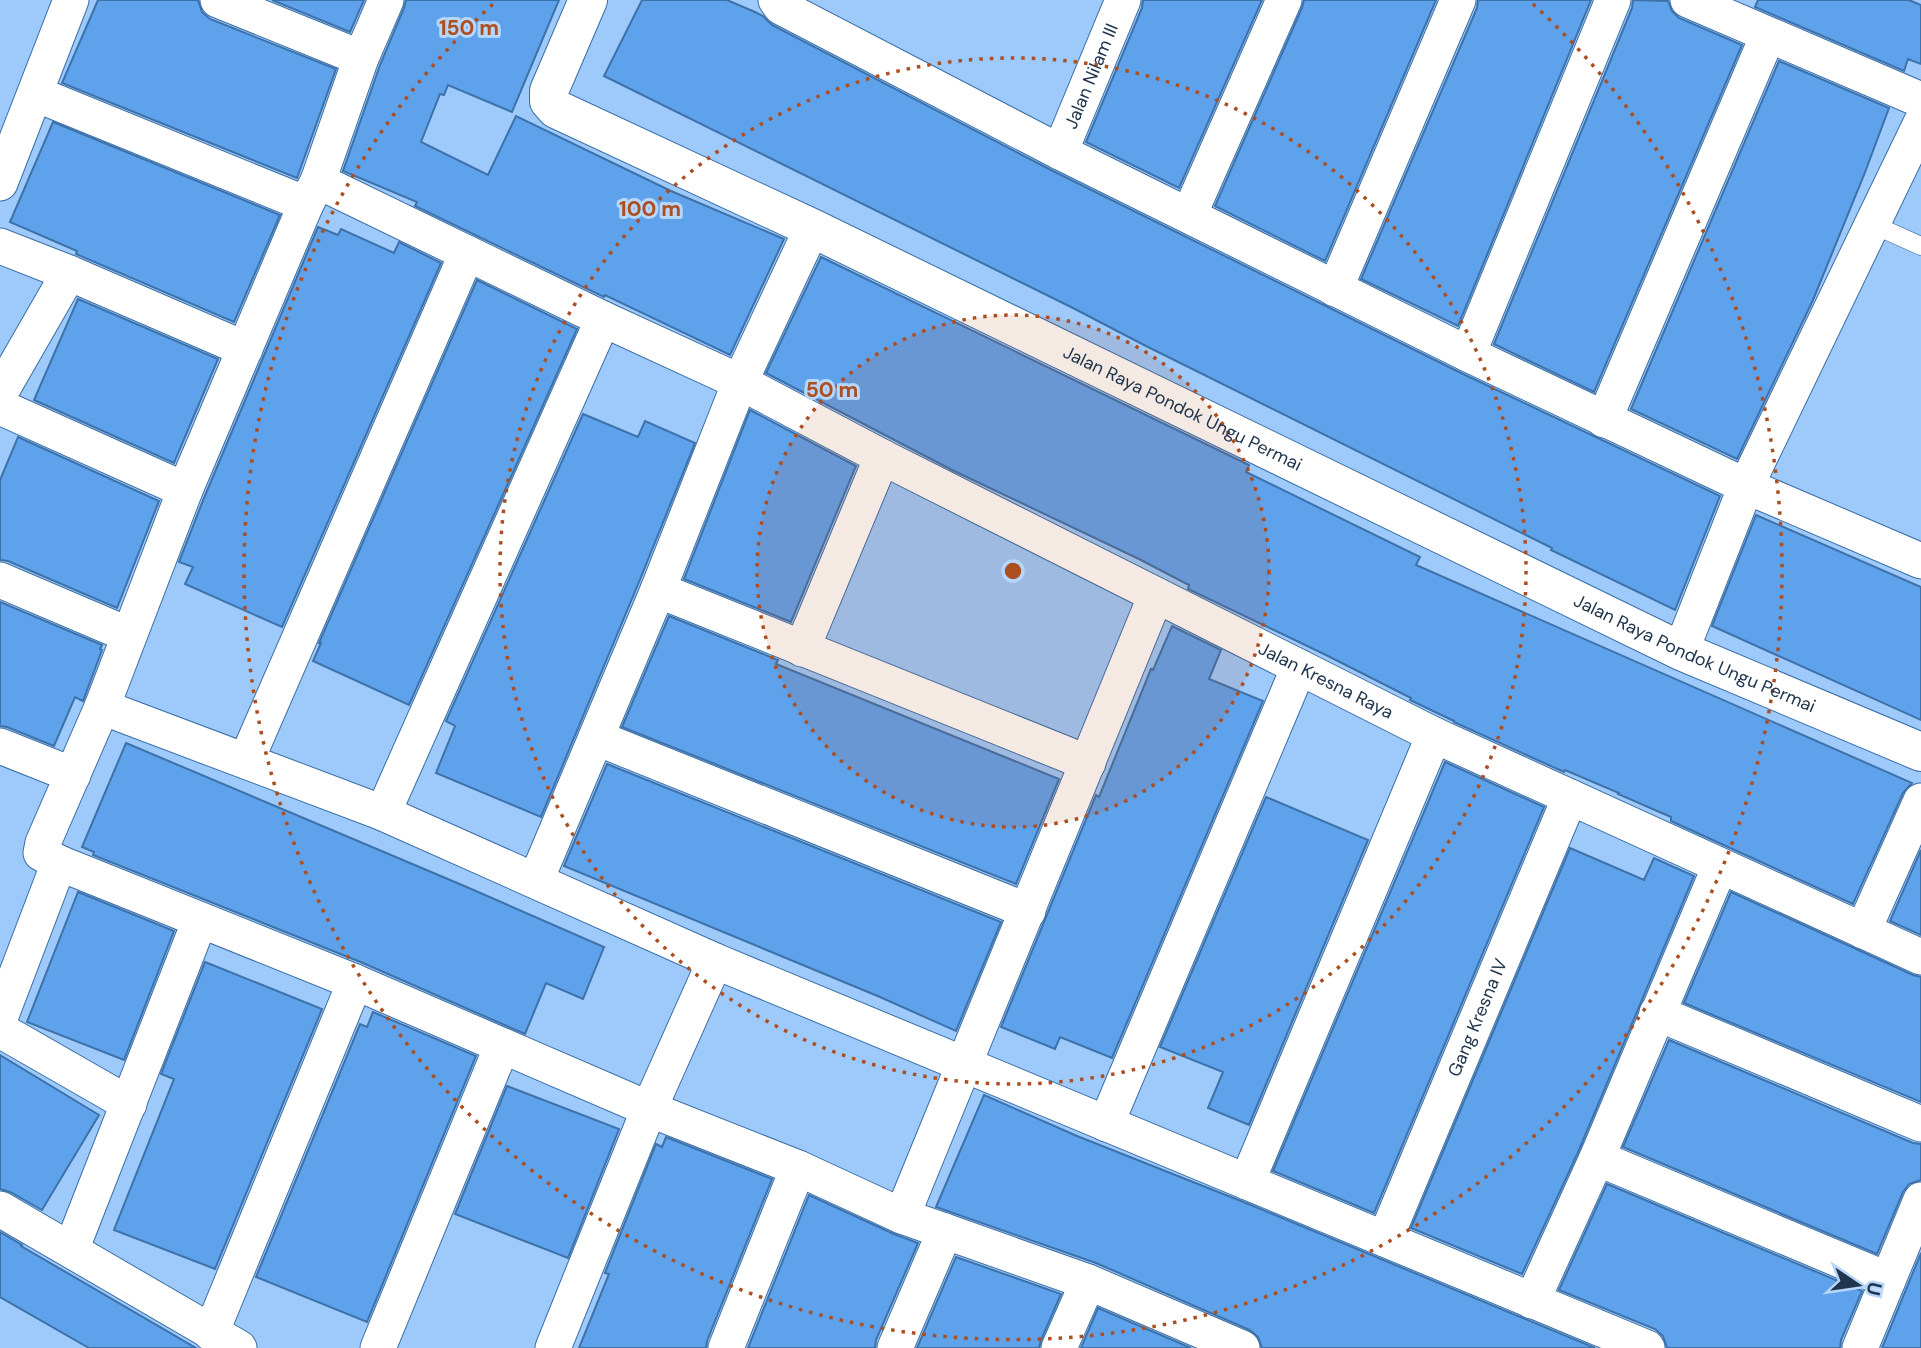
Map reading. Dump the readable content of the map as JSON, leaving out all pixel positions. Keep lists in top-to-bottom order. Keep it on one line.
{"streets":{"street":["Jalan Nilam III","Jalan Raya Pondok Ungu Permai","Jalan Kresna Raya","Gang Kresna IV"]},"crossings":[["Jalan Kresna Raya","Gang Kresna IV"]],"north":"right","rings":["150 m","100 m","50 m"]}
